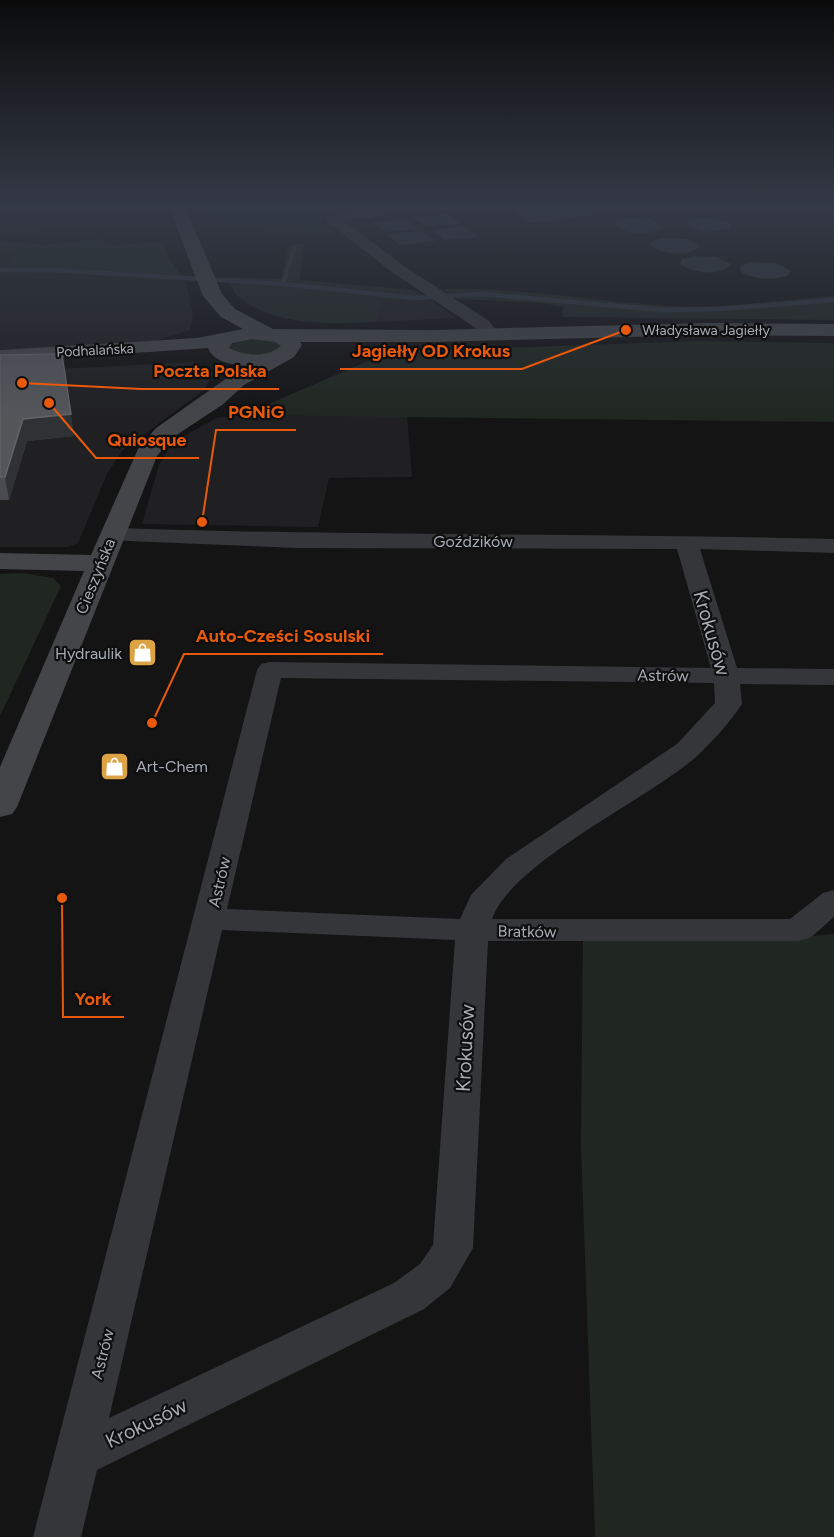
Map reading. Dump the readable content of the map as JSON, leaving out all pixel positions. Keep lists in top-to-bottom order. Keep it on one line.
{"streets":{"street":["Władysława Jagiełły","Podhalańska","Goździków","Cieszyńska","Krokusów","Astrów","Bratków"]},"crossings":[["Władysława Jagiełły","Podhalańska"],["Władysława Jagiełły","Cieszyńska"],["Podhalańska","Cieszyńska"],["Goździków","Cieszyńska"],["Goździków","Krokusów"],["Krokusów","Astrów"],["Krokusów","Bratków"],["Astrów","Bratków"]],"places":{"other":["Jagiełły OD Krokus","Poczta Polska","Quiosque","PGNiG","Auto-Cześci Sosulski","York"],"shop":["Hydraulik","Art-Chem"]}}
